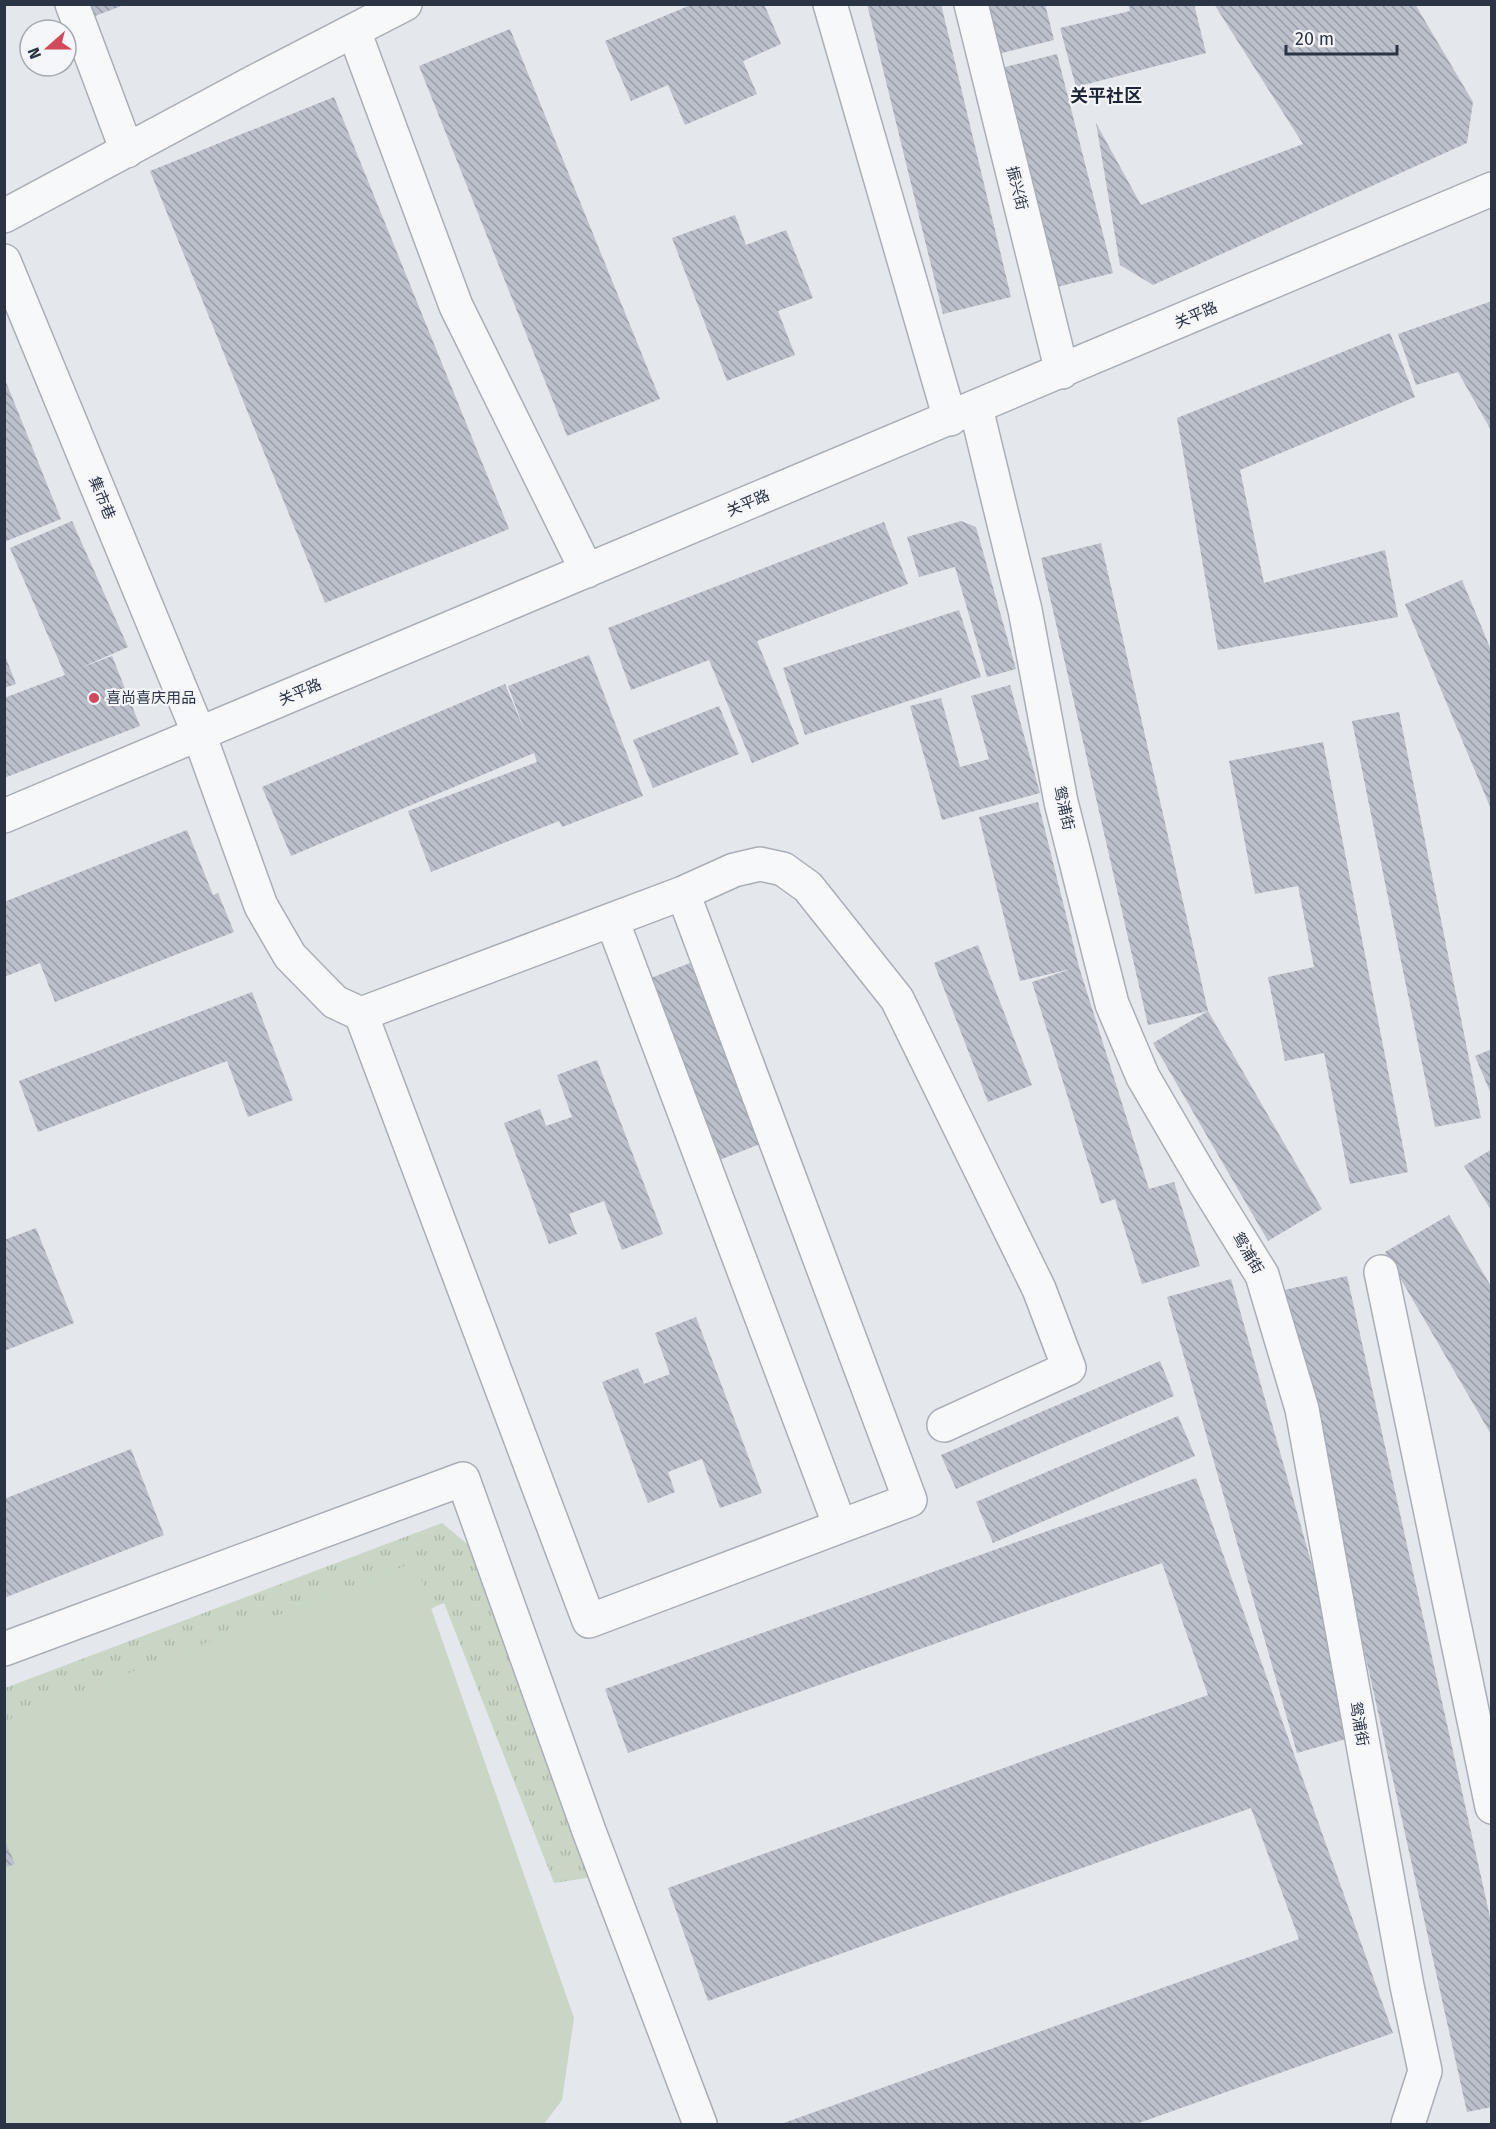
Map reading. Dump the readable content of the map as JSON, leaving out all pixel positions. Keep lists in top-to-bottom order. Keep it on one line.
{"streets":{"street":["振兴街","关平路","集市巷","鸳浦街"]},"crossings":[["振兴街","关平路"],["关平路","集市巷"],["关平路","鸳浦街"]],"districts":["关平社区"],"places":["喜尚喜庆用品"],"scale_bar":"20 m","north":"left"}
